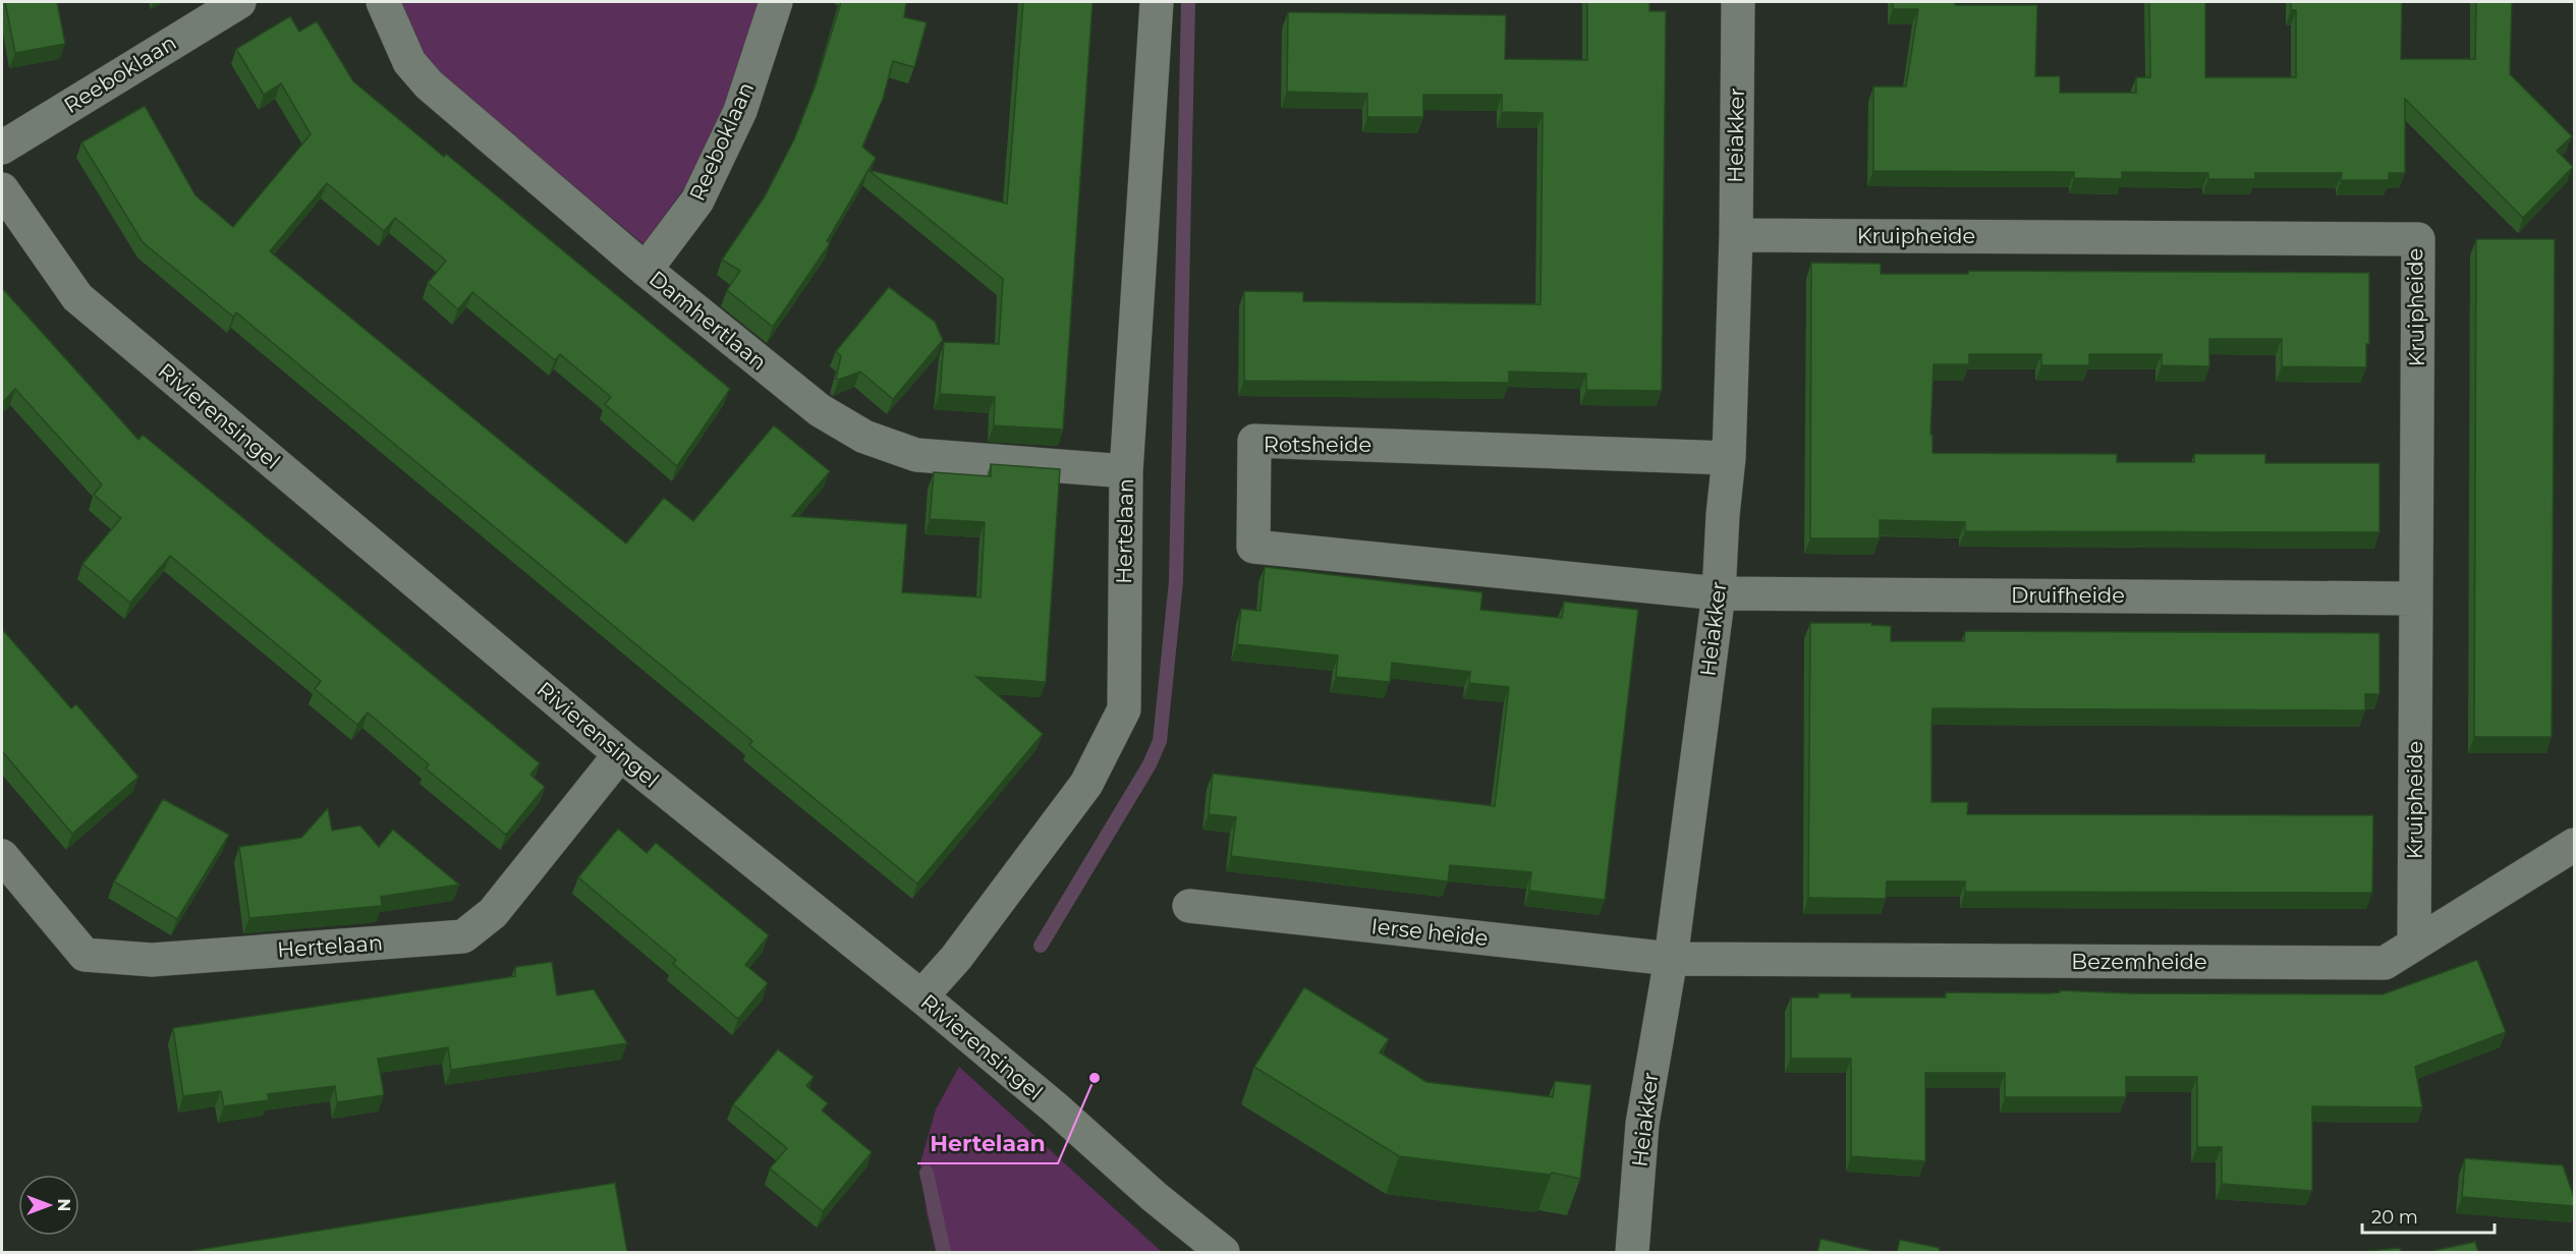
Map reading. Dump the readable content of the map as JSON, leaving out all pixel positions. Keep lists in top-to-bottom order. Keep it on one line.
{"streets":{"street":["Reeboklaan","Heiakker","Kruipheide","Damhertlaan","Rivierensingel","Rotsheide","Hertelaan","Druifheide","Ierse heide","Bezemheide"]},"crossings":[["Reeboklaan","Damhertlaan"],["Heiakker","Kruipheide"],["Heiakker","Rotsheide"],["Heiakker","Druifheide"],["Heiakker","Ierse heide"],["Heiakker","Bezemheide"],["Kruipheide","Druifheide"],["Kruipheide","Bezemheide"],["Damhertlaan","Hertelaan"],["Rivierensingel","Hertelaan"],["Rotsheide","Druifheide"],["Ierse heide","Bezemheide"]],"places":["Hertelaan"],"scale_bar":"20 m","north":"right"}
